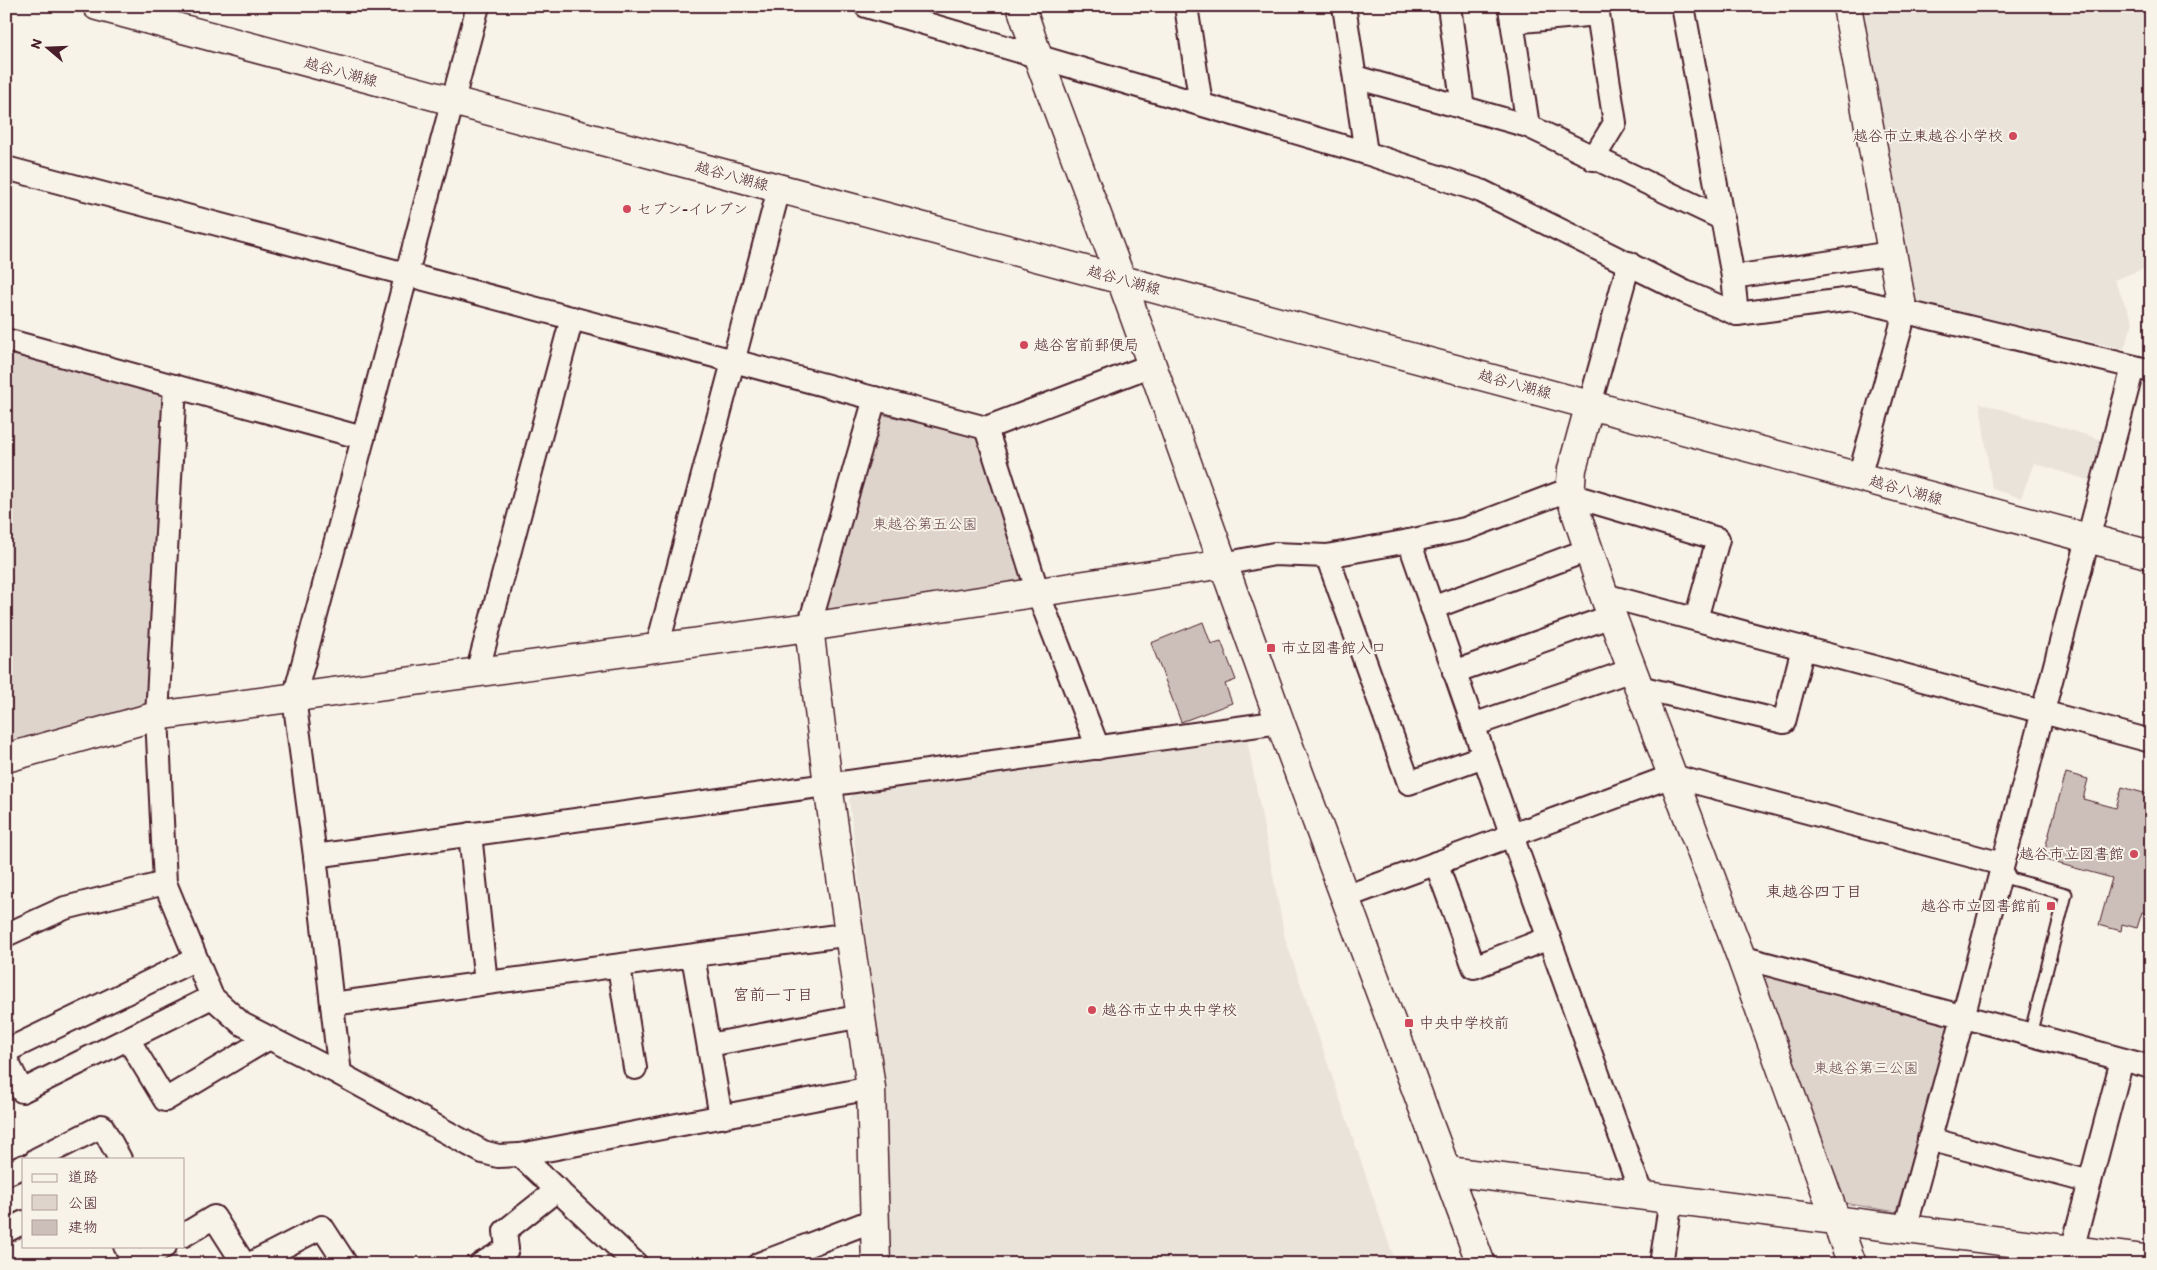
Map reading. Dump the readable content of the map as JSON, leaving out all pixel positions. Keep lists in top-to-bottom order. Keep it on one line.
{"streets":{"street":["越谷八潮線"]},"districts":["東越谷四丁目","宮前一丁目"],"parks":["東越谷第五公園","東越谷第三公園"],"places":{"other":["越谷市立東越谷小学校","セブン-イレブン","越谷宮前郵便局","越谷市立図書館","越谷市立中央中学校"],"transit":["市立図書館入口","越谷市立図書館前","中央中学校前"]},"legend":["道路","公園","建物"],"north":"left"}
